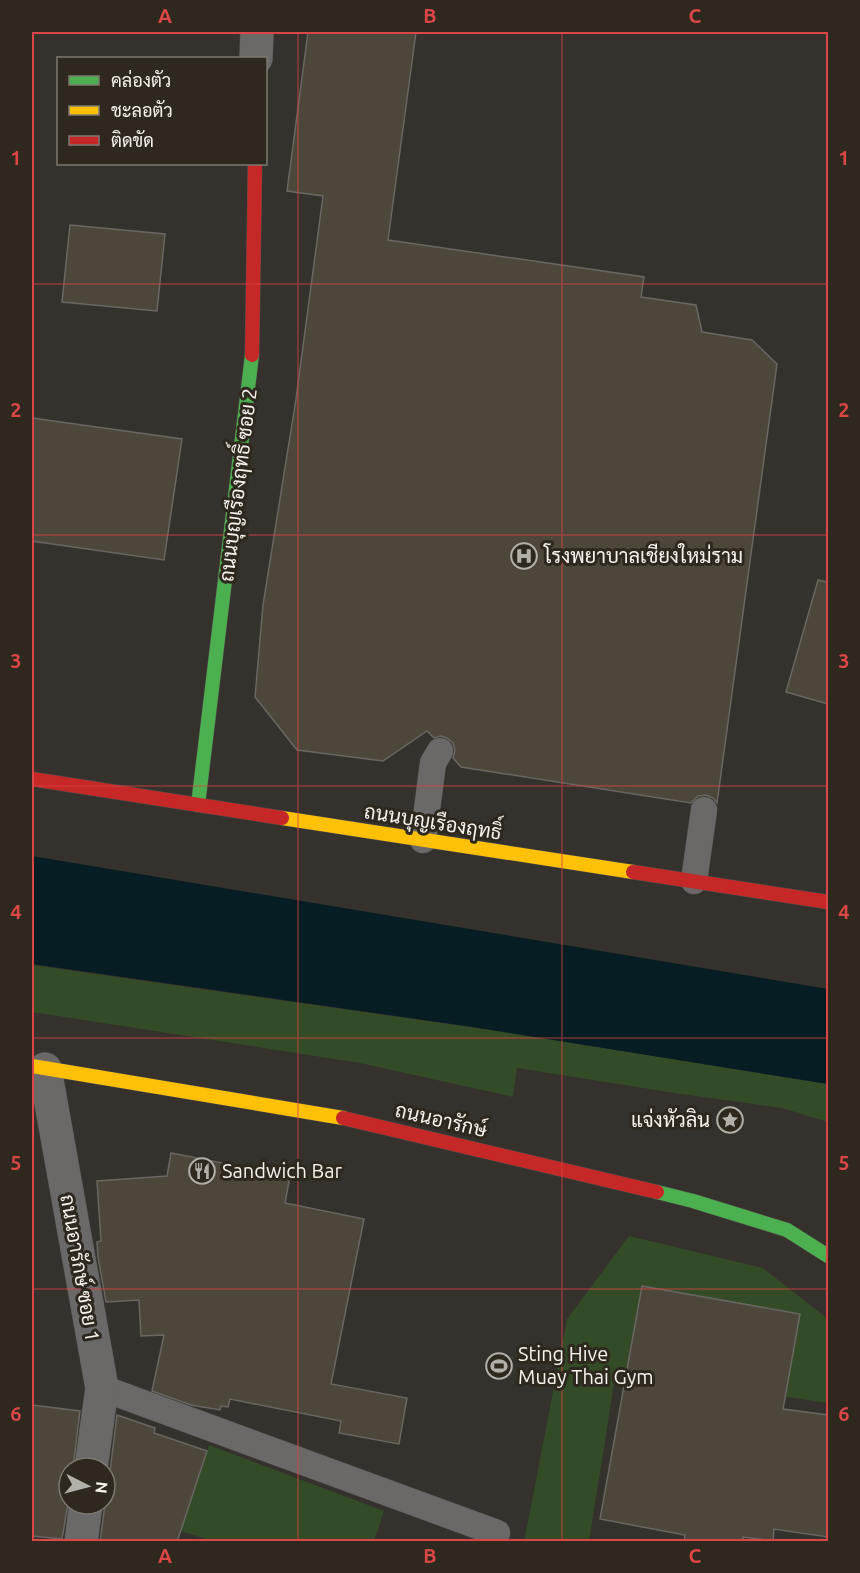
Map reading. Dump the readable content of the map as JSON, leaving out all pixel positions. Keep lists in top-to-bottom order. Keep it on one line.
{"streets":{"main road":["ถนนบุญเรืองฤทธิ์ ซอย 2","ถนนบุญเรืองฤทธิ์","ถนนอารักษ์"],"street":["ถนนอารักษ์ ซอย 1"]},"crossings":[["ถนนบุญเรืองฤทธิ์ ซอย 2","ถนนบุญเรืองฤทธิ์"],["ถนนอารักษ์","ถนนอารักษ์ ซอย 1"]],"places":{"hospital":["โรงพยาบาลเชียงใหม่ราม"],"place":["แจ่งหัวลิน"],"restaurant":["Sandwich Bar"],"sports":["Sting Hive Muay Thai Gym"]},"legend":["คล่องตัว","ชะลอตัว","ติดขัด"],"north":"right","grid":{"columns":["A","B","C"],"rows":["1","2","3","4","5","6"]}}
